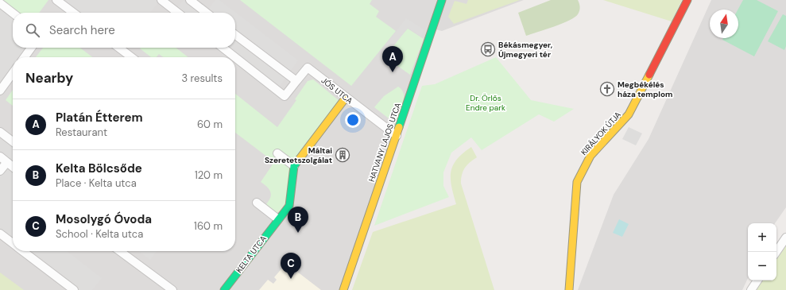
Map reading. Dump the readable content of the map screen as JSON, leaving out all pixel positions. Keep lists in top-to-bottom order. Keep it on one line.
{"streets":{"street":["JÓS UTCA","KIRÁLYOK ÚTJA","HATVANY LAJOS UTCA","KELTA UTCA"]},"crossings":[["JÓS UTCA","HATVANY LAJOS UTCA"]],"parks":["Dr. Örlős Endre park"],"places":{"bus stop":["Békásmegyer, Újmegyeri tér"],"church":["Megbékélés háza templom"],"building":["Máltai Szeretetszolgálat"]},"north":"top","page":{"search":"Search here","pins":["A","B","C"],"heading":["Nearby","3 results"],"list":[{"mark":"A","name":"Platán Étterem","note":"Restaurant","value":"60 m"},{"mark":"B","name":"Kelta Bölcsőde","note":"Place · Kelta utca","value":"120 m"},{"mark":"C","name":"Mosolygó Óvoda","note":"School · Kelta utca","value":"160 m"}],"map_buttons":["+","−"]}}
